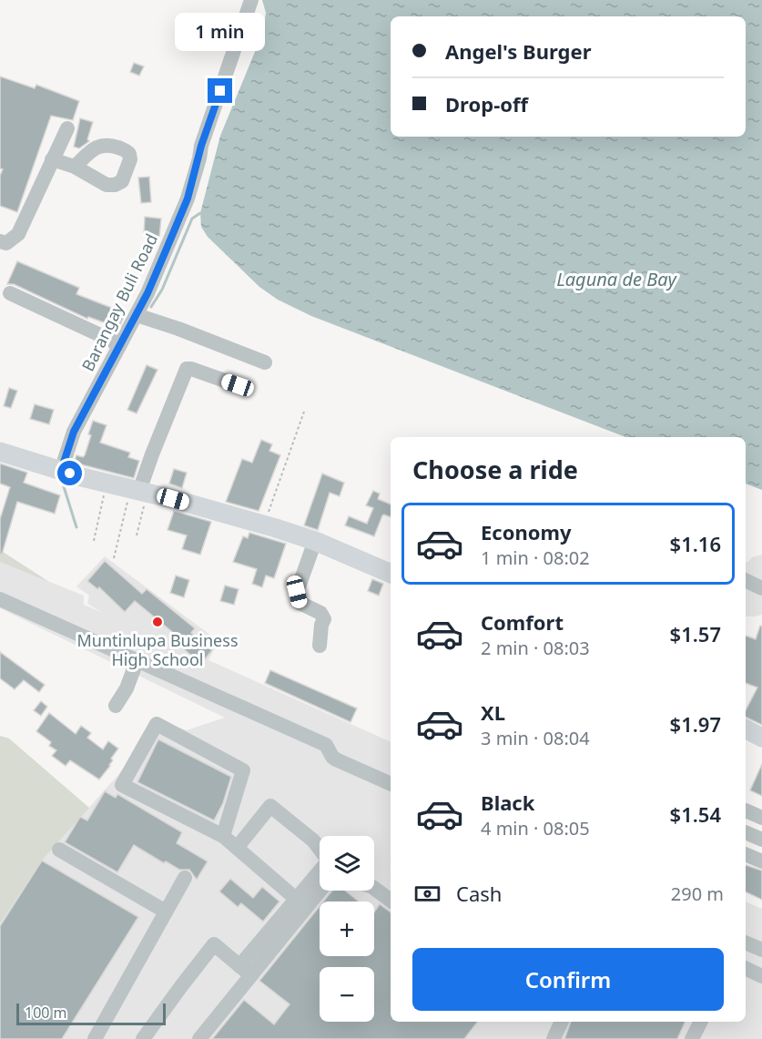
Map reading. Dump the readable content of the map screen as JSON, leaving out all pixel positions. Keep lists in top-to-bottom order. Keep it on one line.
{"streets":{"street":["Barangay Buli Road"]},"water":["Laguna de Bay"],"places":["Muntinlupa Business High School"],"scale_bar":"100 m","page":{"bubble":"1 min","banner":["Angel's Burger","Drop-off"],"heading":"Choose a ride","list":[{"name":"Economy","note":"1 min · 08:02","value":"$1.16"},{"name":"Comfort","note":"2 min · 08:03","value":"$1.57"},{"name":"XL","note":"3 min · 08:04","value":"$1.97"},{"name":"Black","note":"4 min · 08:05","value":"$1.54"}],"map_buttons":["+","−"],"pay":["Cash","290 m"],"buttons":"Confirm","scale":"100 m"}}
